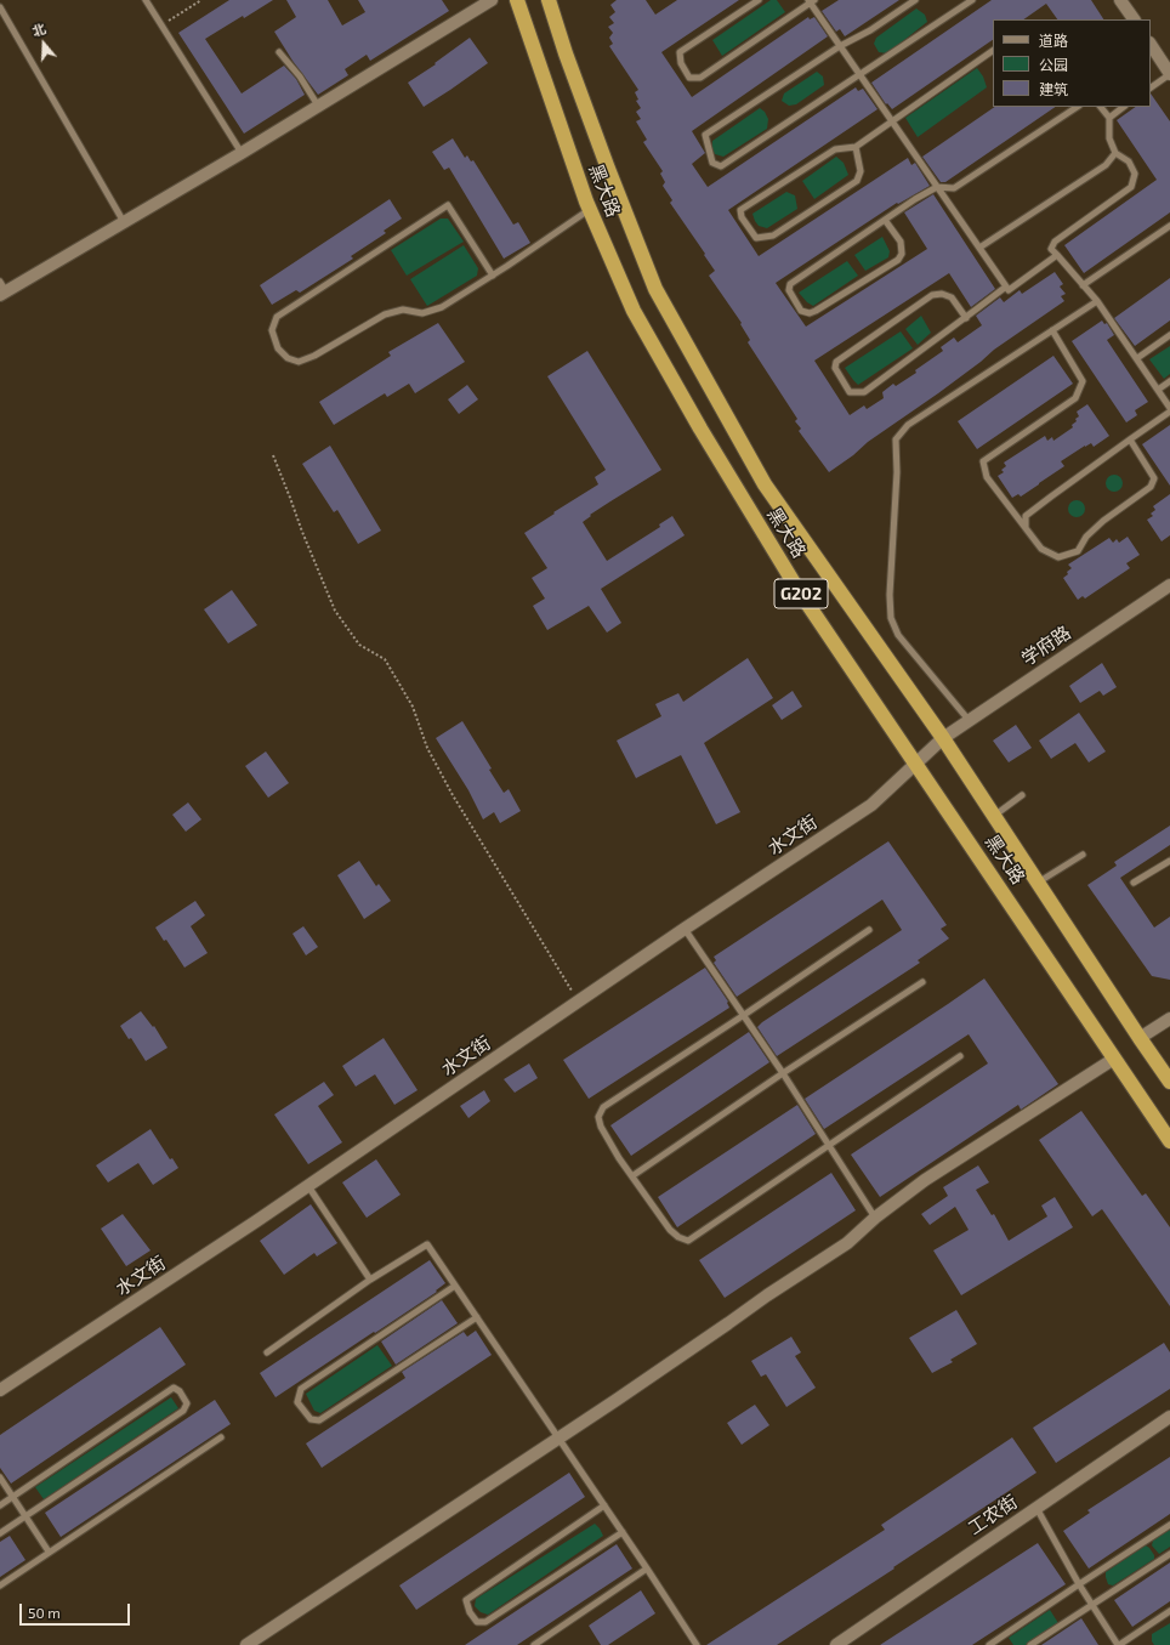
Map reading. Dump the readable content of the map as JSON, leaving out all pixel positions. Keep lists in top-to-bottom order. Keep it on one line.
{"streets":{"highway":["黑大路","G202"],"street":["学府路","水文街","工农街"]},"crossings":[["黑大路","学府路"],["黑大路","水文街"],["学府路","水文街"]],"legend":["道路","公园","建筑"],"scale_bar":"50 m","north":"top"}
